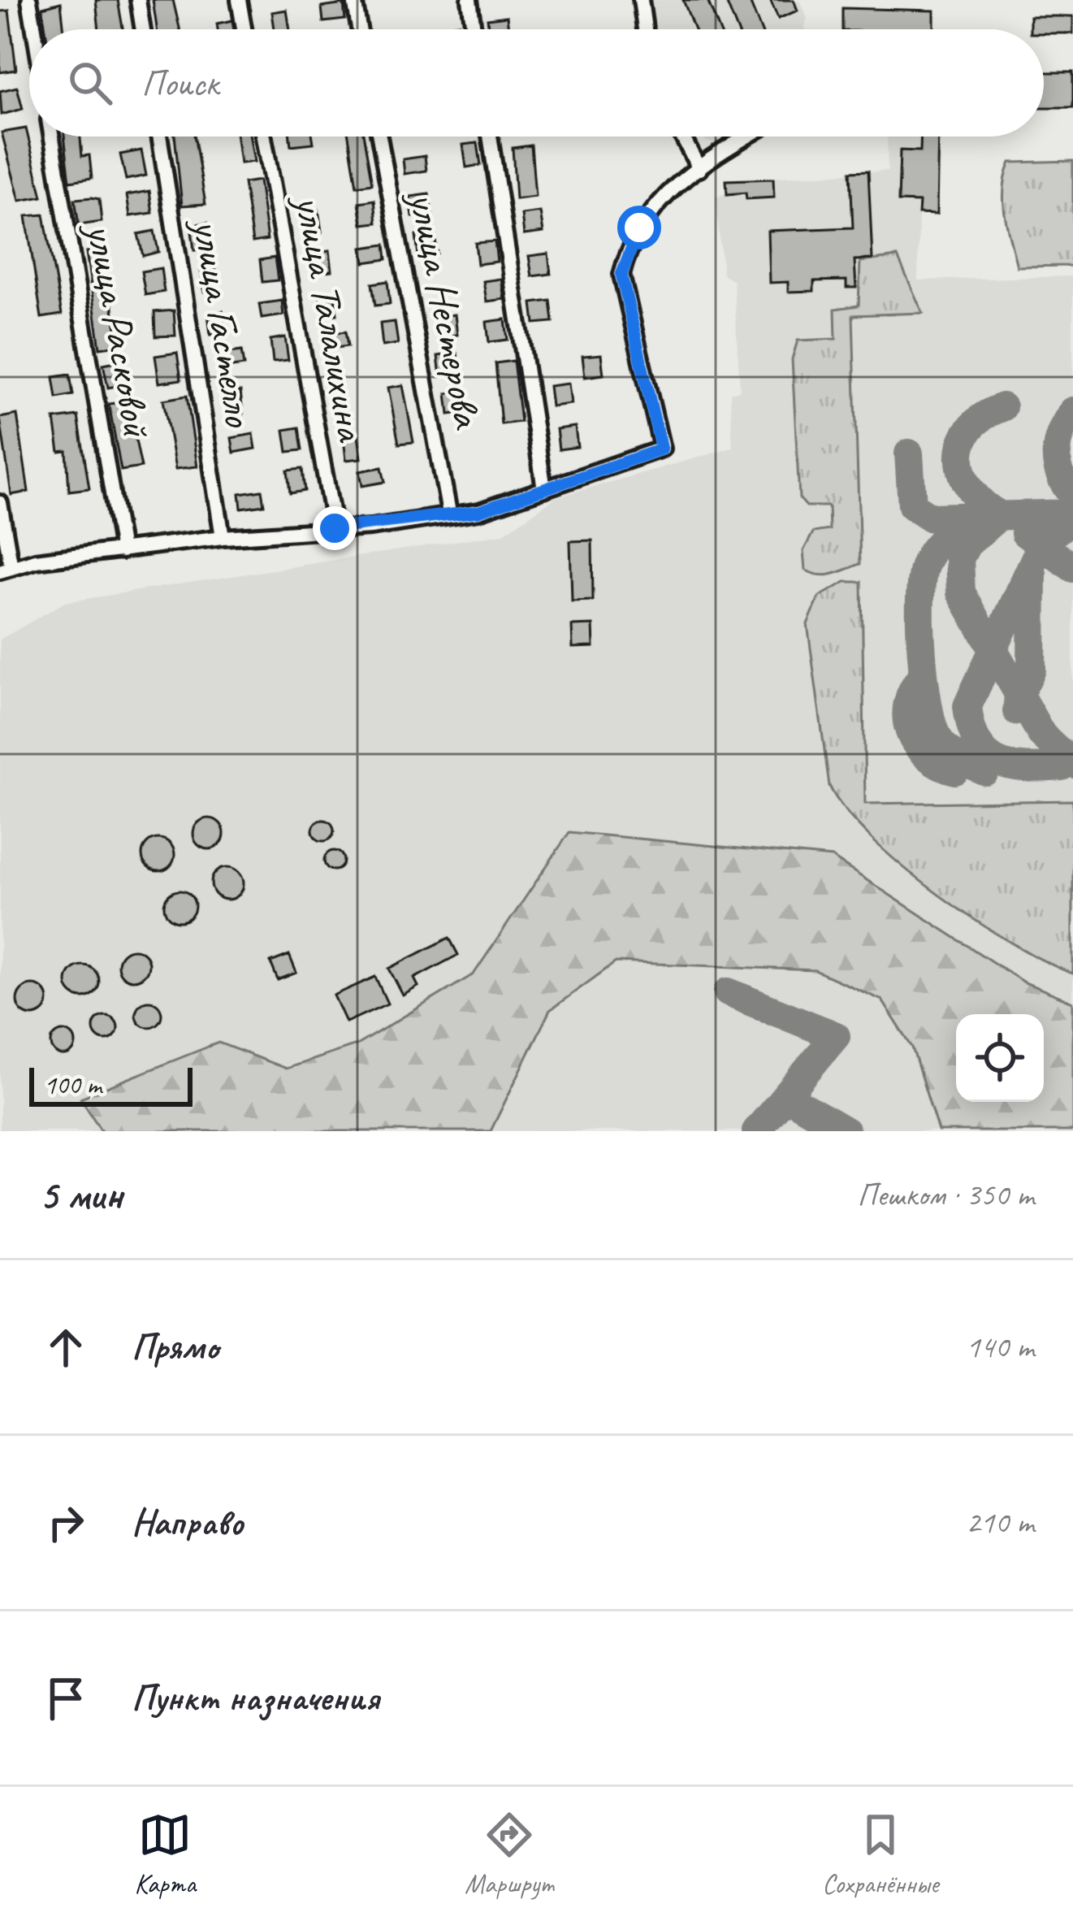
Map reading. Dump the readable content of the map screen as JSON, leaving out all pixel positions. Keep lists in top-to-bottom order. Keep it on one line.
{"streets":{"street":["улица Нестерова","улица Талалихина","улица Гастелло","улица Расковой"]},"scale_bar":"100 m","page":{"search":"Поиск","scale":"100 m","heading":["5 мин","Пешком · 350 m"],"list":[["Прямо","140 m"],["Направо","210 m"],"Пункт назначения"],"nav":["Карта","Маршрут","Сохранённые"]}}
